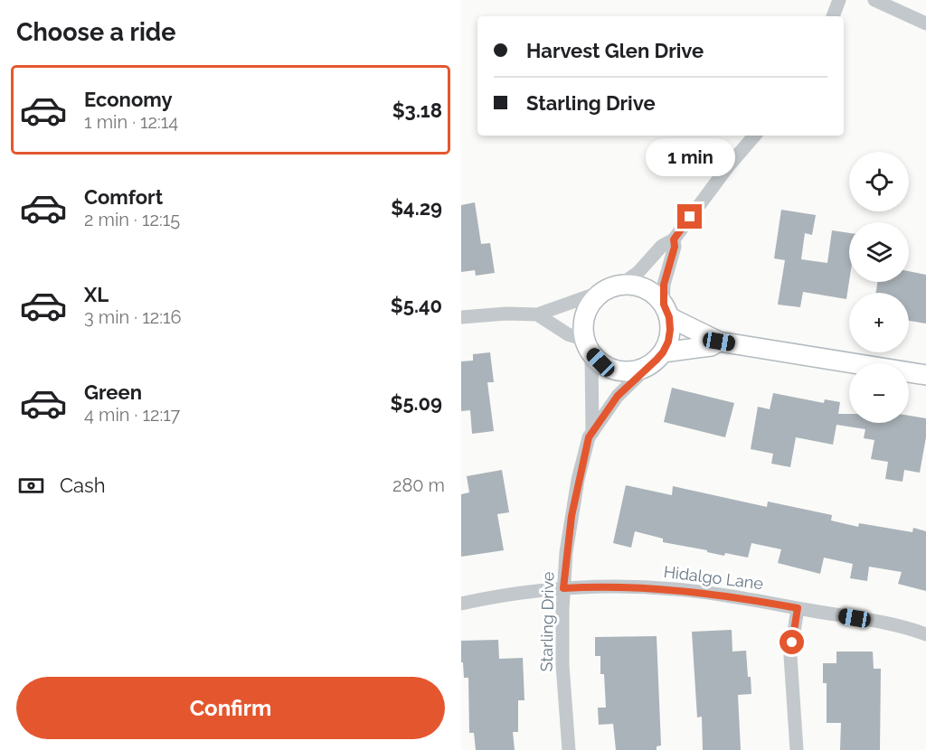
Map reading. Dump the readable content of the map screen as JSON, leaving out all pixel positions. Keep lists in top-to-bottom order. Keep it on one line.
{"streets":{"street":["Hidalgo Lane","Starling Drive"]},"crossings":[["Hidalgo Lane","Starling Drive"]],"page":{"heading":"Choose a ride","banner":["Harvest Glen Drive","Starling Drive"],"list":[{"name":"Economy","note":"1 min · 12:14","value":"$3.18"},{"name":"Comfort","note":"2 min · 12:15","value":"$4.29"},{"name":"XL","note":"3 min · 12:16","value":"$5.40"},{"name":"Green","note":"4 min · 12:17","value":"$5.09"}],"bubble":"1 min","map_buttons":["+","−"],"pay":["Cash","280 m"],"buttons":"Confirm"}}
